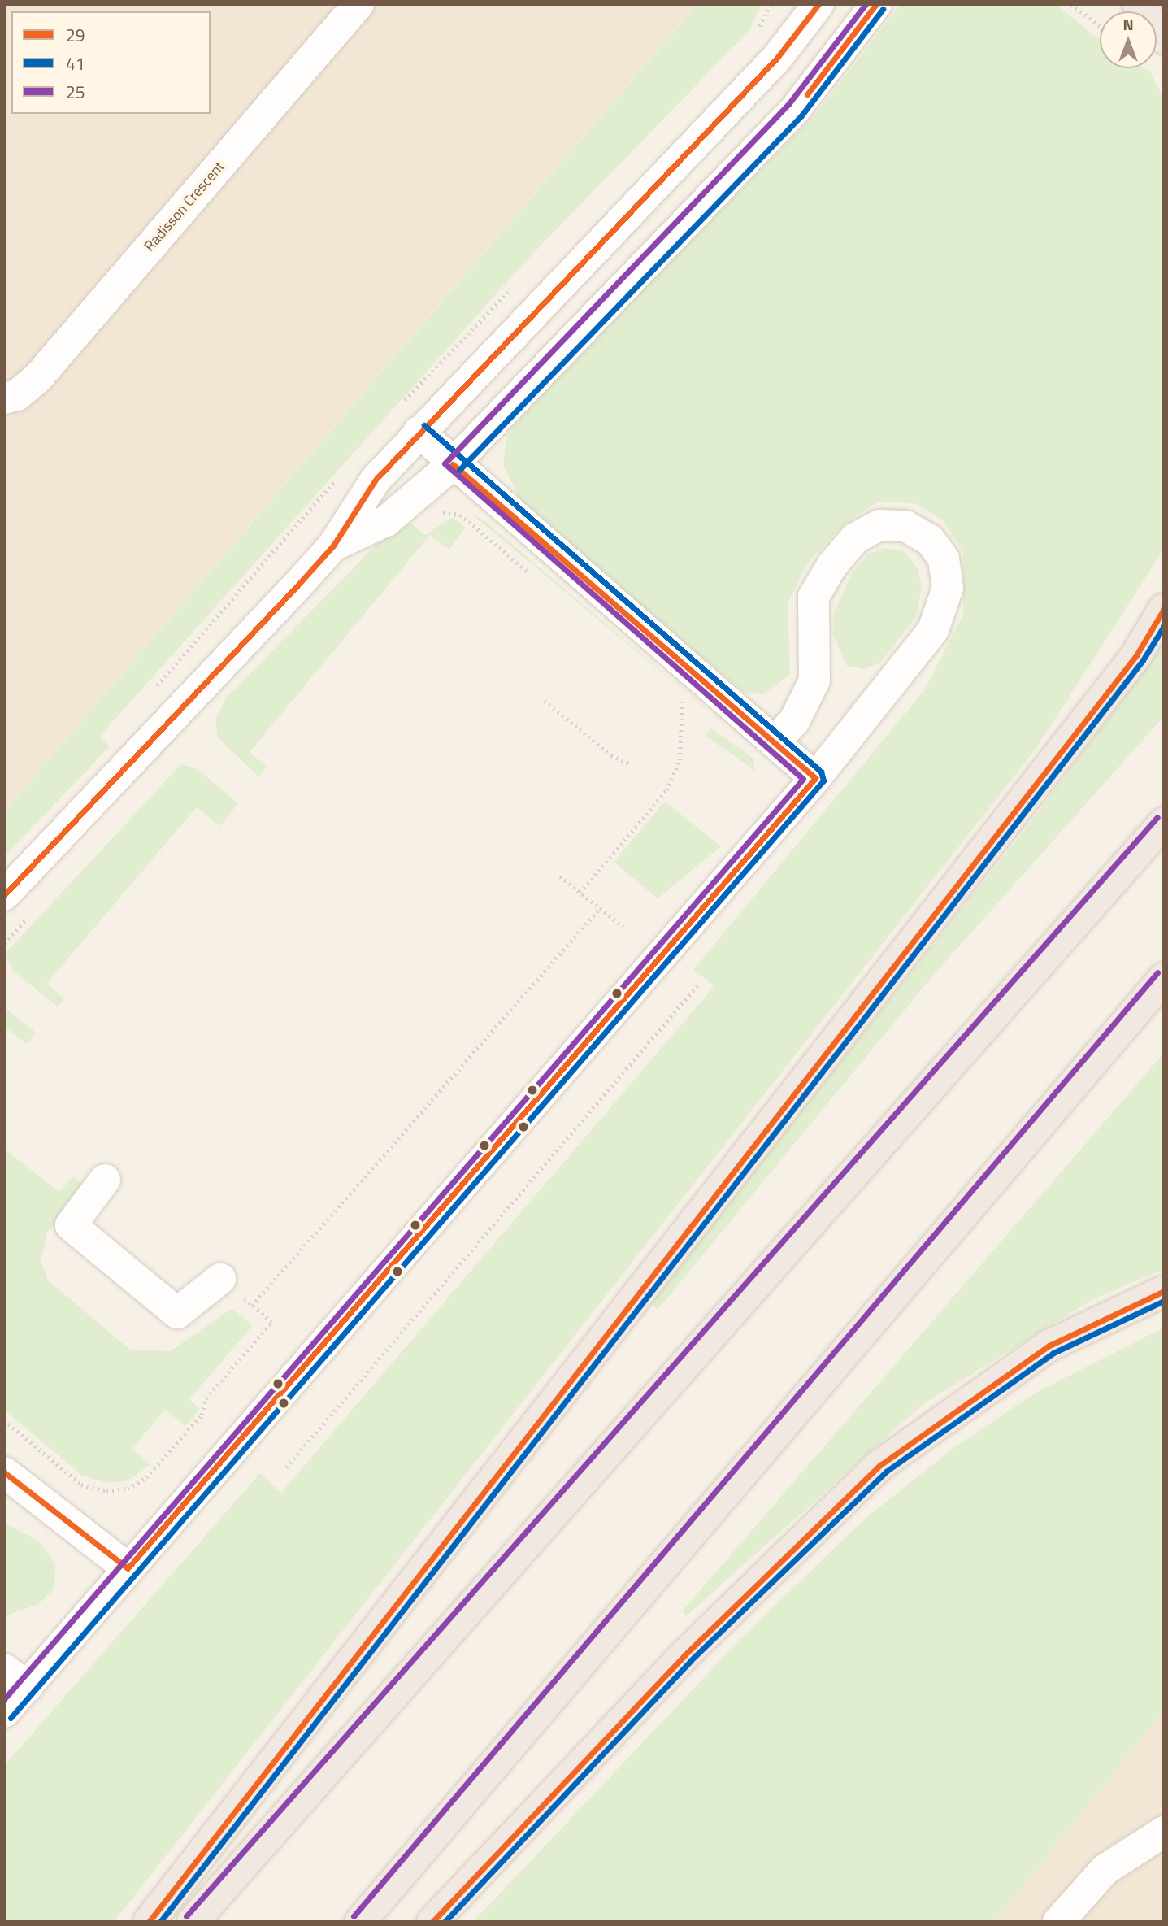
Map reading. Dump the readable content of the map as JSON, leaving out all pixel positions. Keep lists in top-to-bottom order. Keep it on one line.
{"streets":{"street":["Radisson Crescent"]},"lines":["transit line 29","transit line 25","transit line 41"],"legend":["29","41","25"],"north":"top"}
